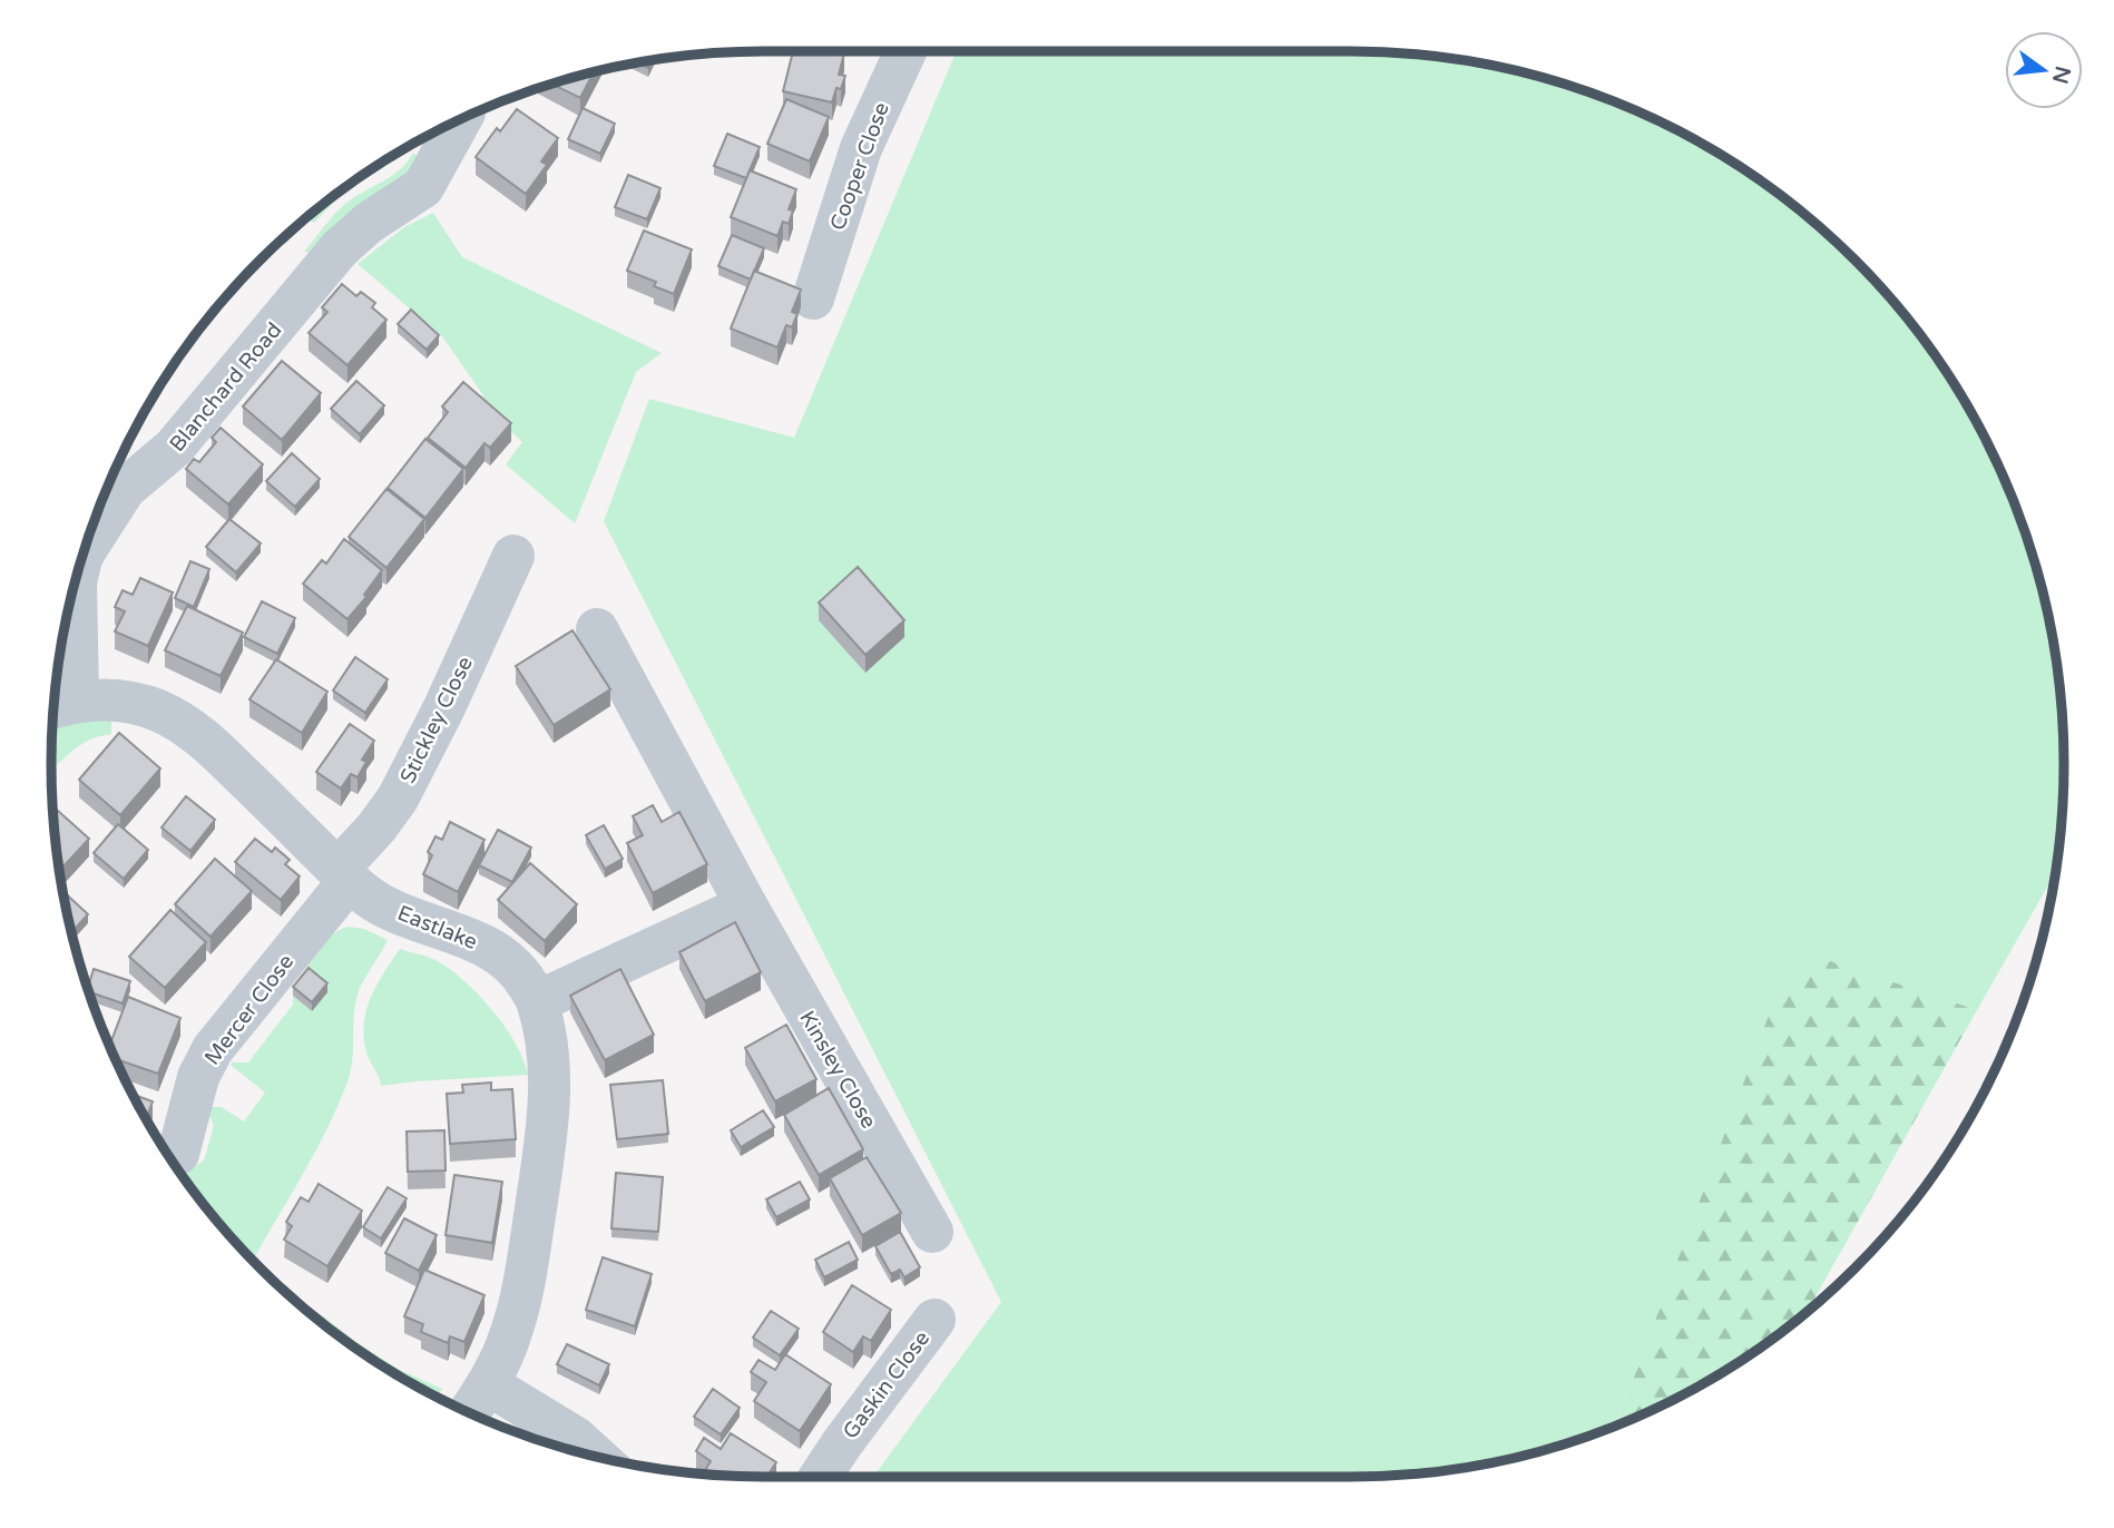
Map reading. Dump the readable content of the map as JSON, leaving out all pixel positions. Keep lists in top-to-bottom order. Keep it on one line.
{"streets":{"street":["Cooper Close","Blanchard Road","Stickley Close","Eastlake","Mercer Close","Kinsley Close","Gaskin Close"]},"crossings":[["Blanchard Road","Eastlake"],["Stickley Close","Eastlake"],["Stickley Close","Mercer Close"],["Eastlake","Mercer Close"]],"north":"right"}
